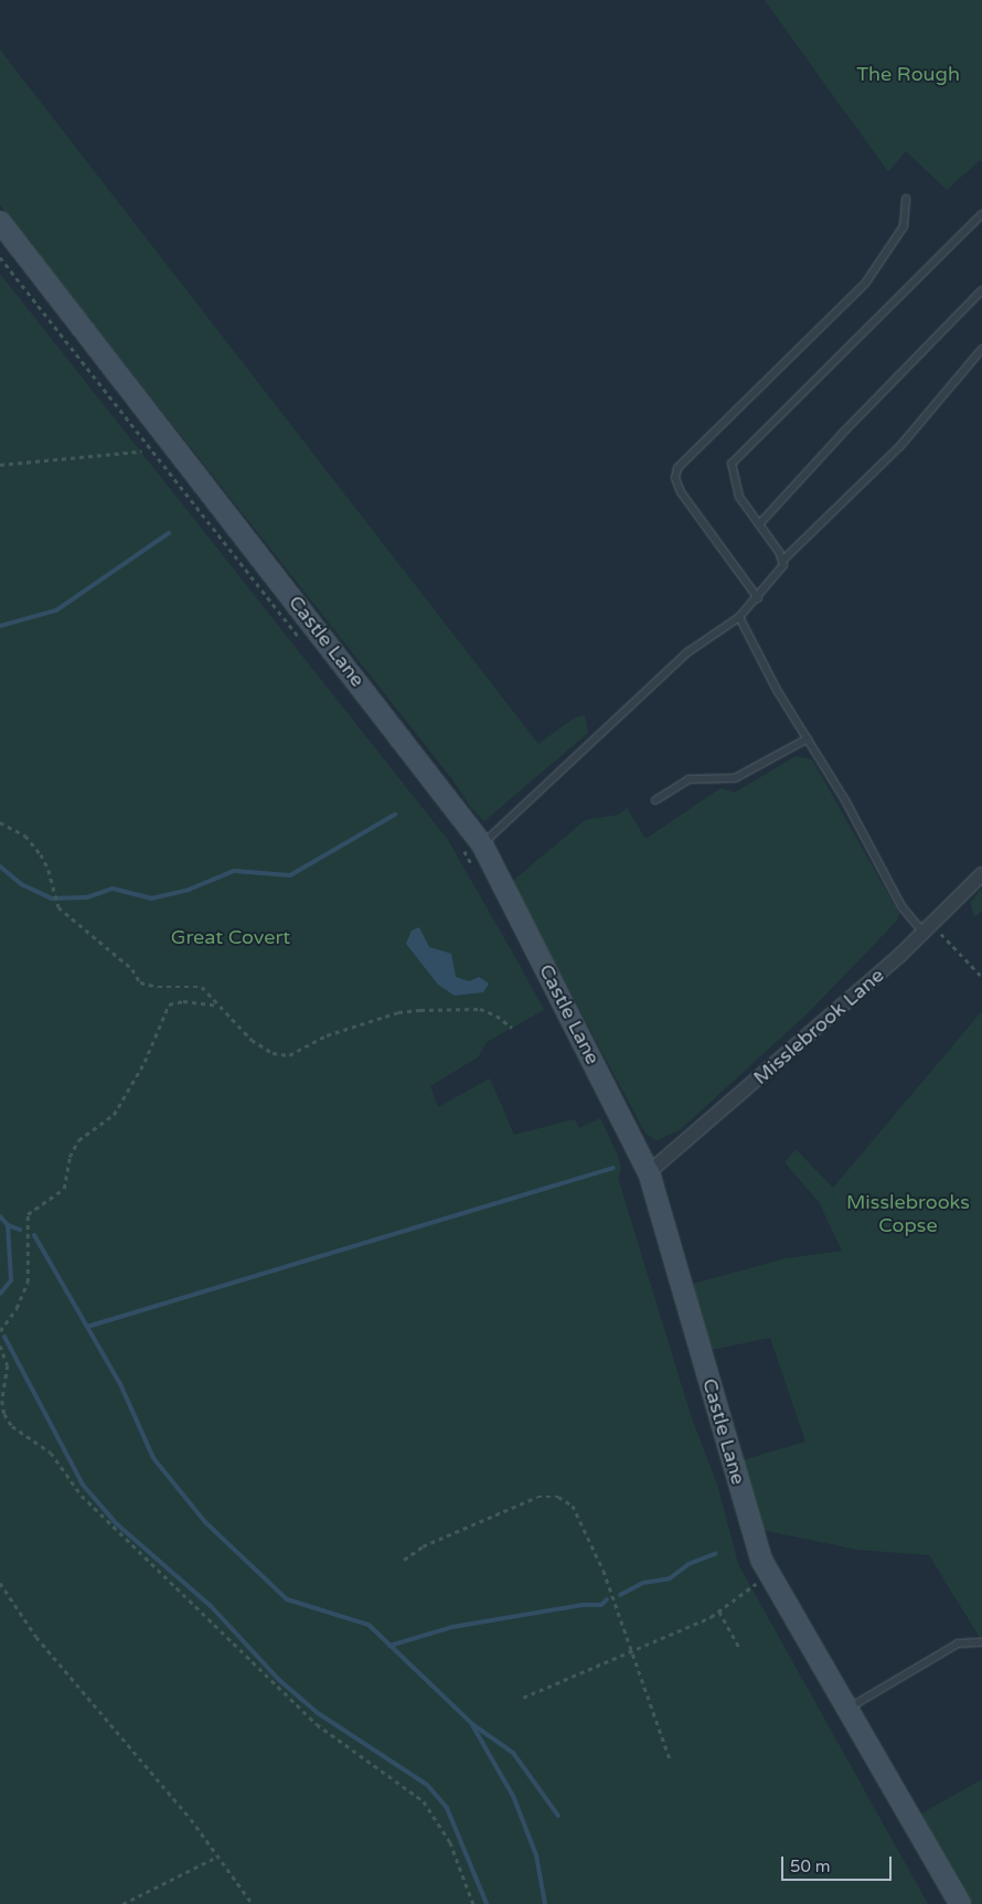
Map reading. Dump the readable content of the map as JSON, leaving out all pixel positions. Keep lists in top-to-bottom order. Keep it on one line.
{"streets":{"street":["Castle Lane","Misslebrook Lane"]},"crossings":[["Castle Lane","Misslebrook Lane"]],"parks":["The Rough","Great Covert","Misslebrooks Copse"],"scale_bar":"50 m"}
